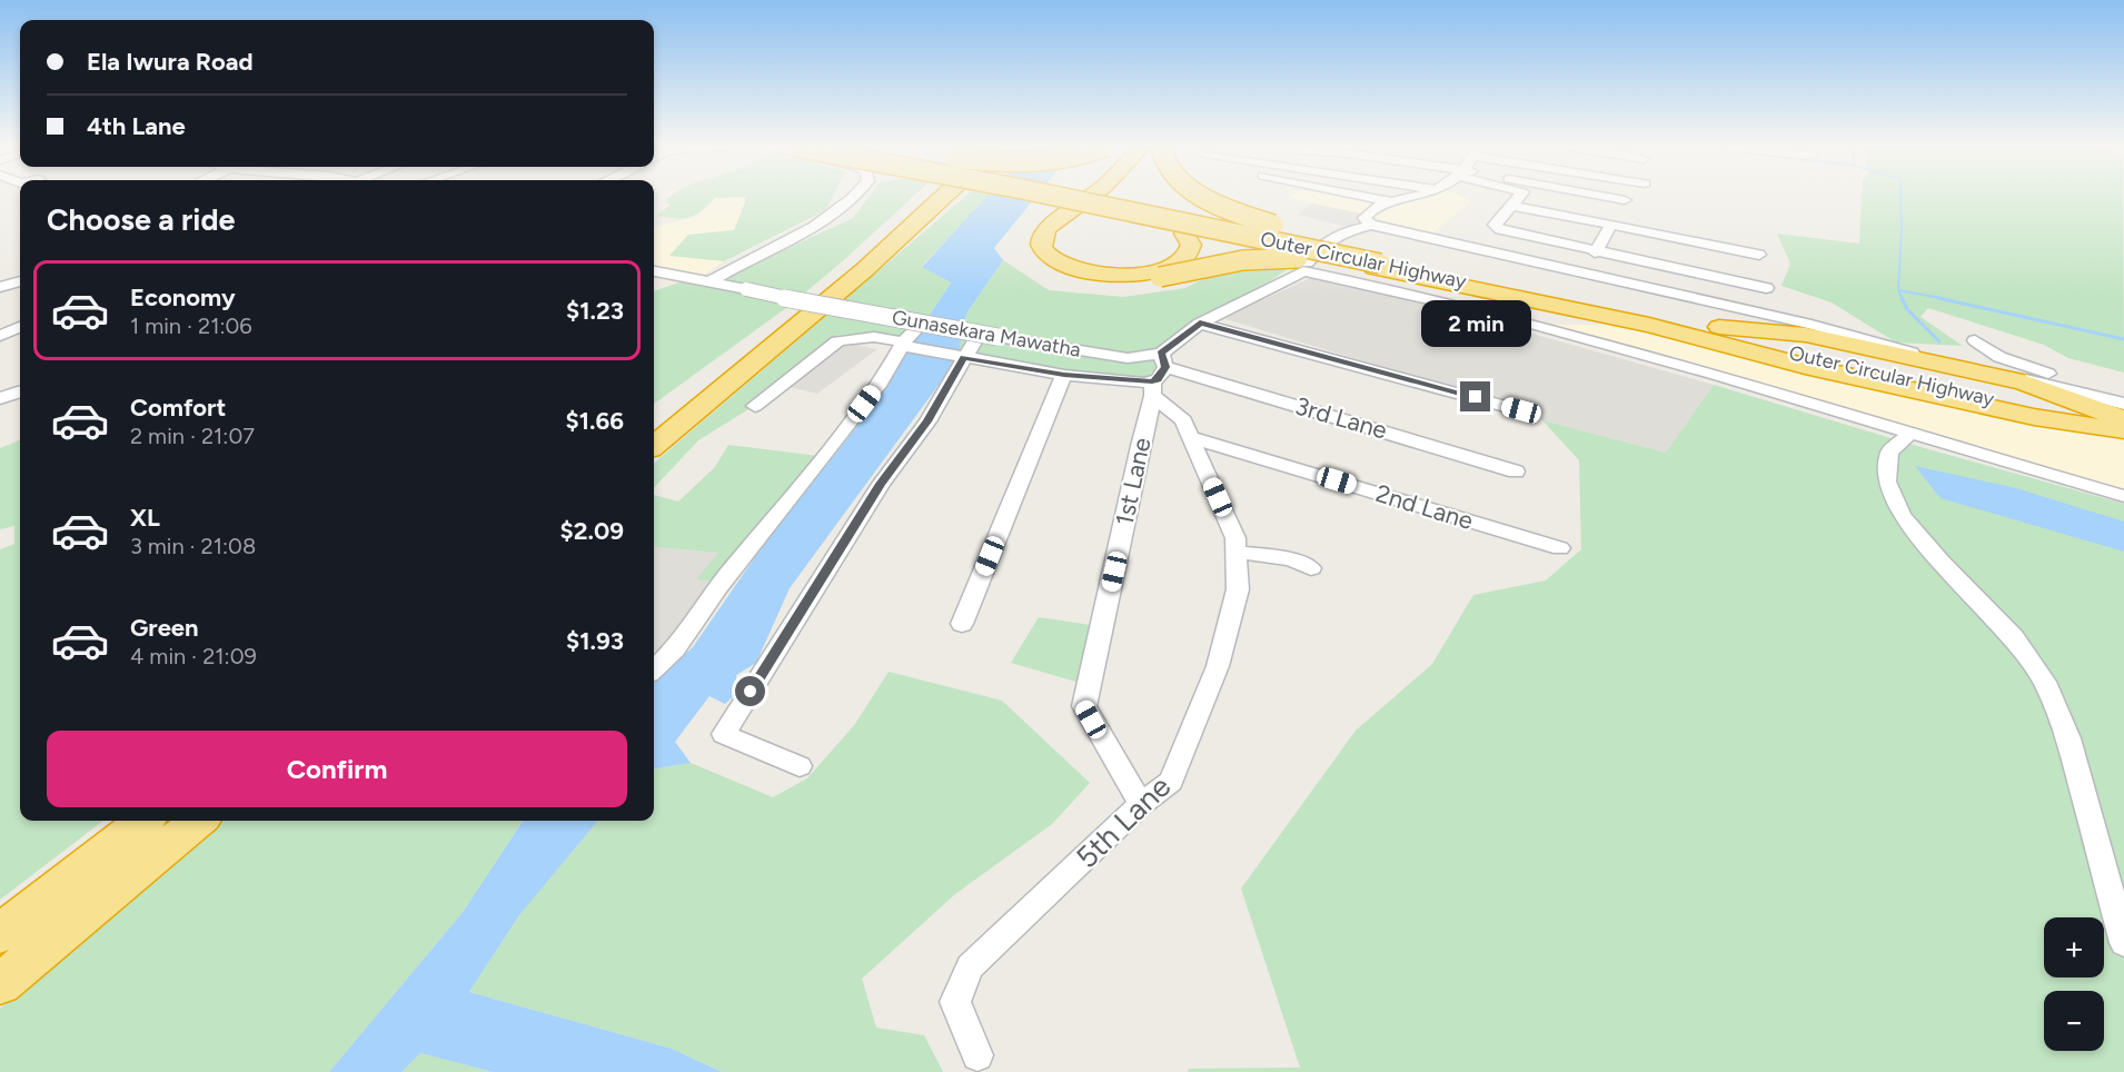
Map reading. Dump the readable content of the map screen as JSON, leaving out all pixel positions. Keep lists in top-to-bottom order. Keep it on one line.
{"streets":{"highway":["Outer Circular Highway"],"street":["Gunasekara Mawatha","3rd Lane","1st Lane","2nd Lane","5th Lane"]},"crossings":[["Gunasekara Mawatha","3rd Lane"],["Gunasekara Mawatha","1st Lane"],["3rd Lane","1st Lane"],["1st Lane","5th Lane"],["2nd Lane","5th Lane"]],"page":{"banner":["Ela Iwura Road","4th Lane"],"heading":"Choose a ride","list":[{"name":"Economy","note":"1 min · 21:06","value":"$1.23"},{"name":"Comfort","note":"2 min · 21:07","value":"$1.66"},{"name":"XL","note":"3 min · 21:08","value":"$2.09"},{"name":"Green","note":"4 min · 21:09","value":"$1.93"}],"bubble":"2 min","buttons":"Confirm","map_buttons":["+","−"]}}
